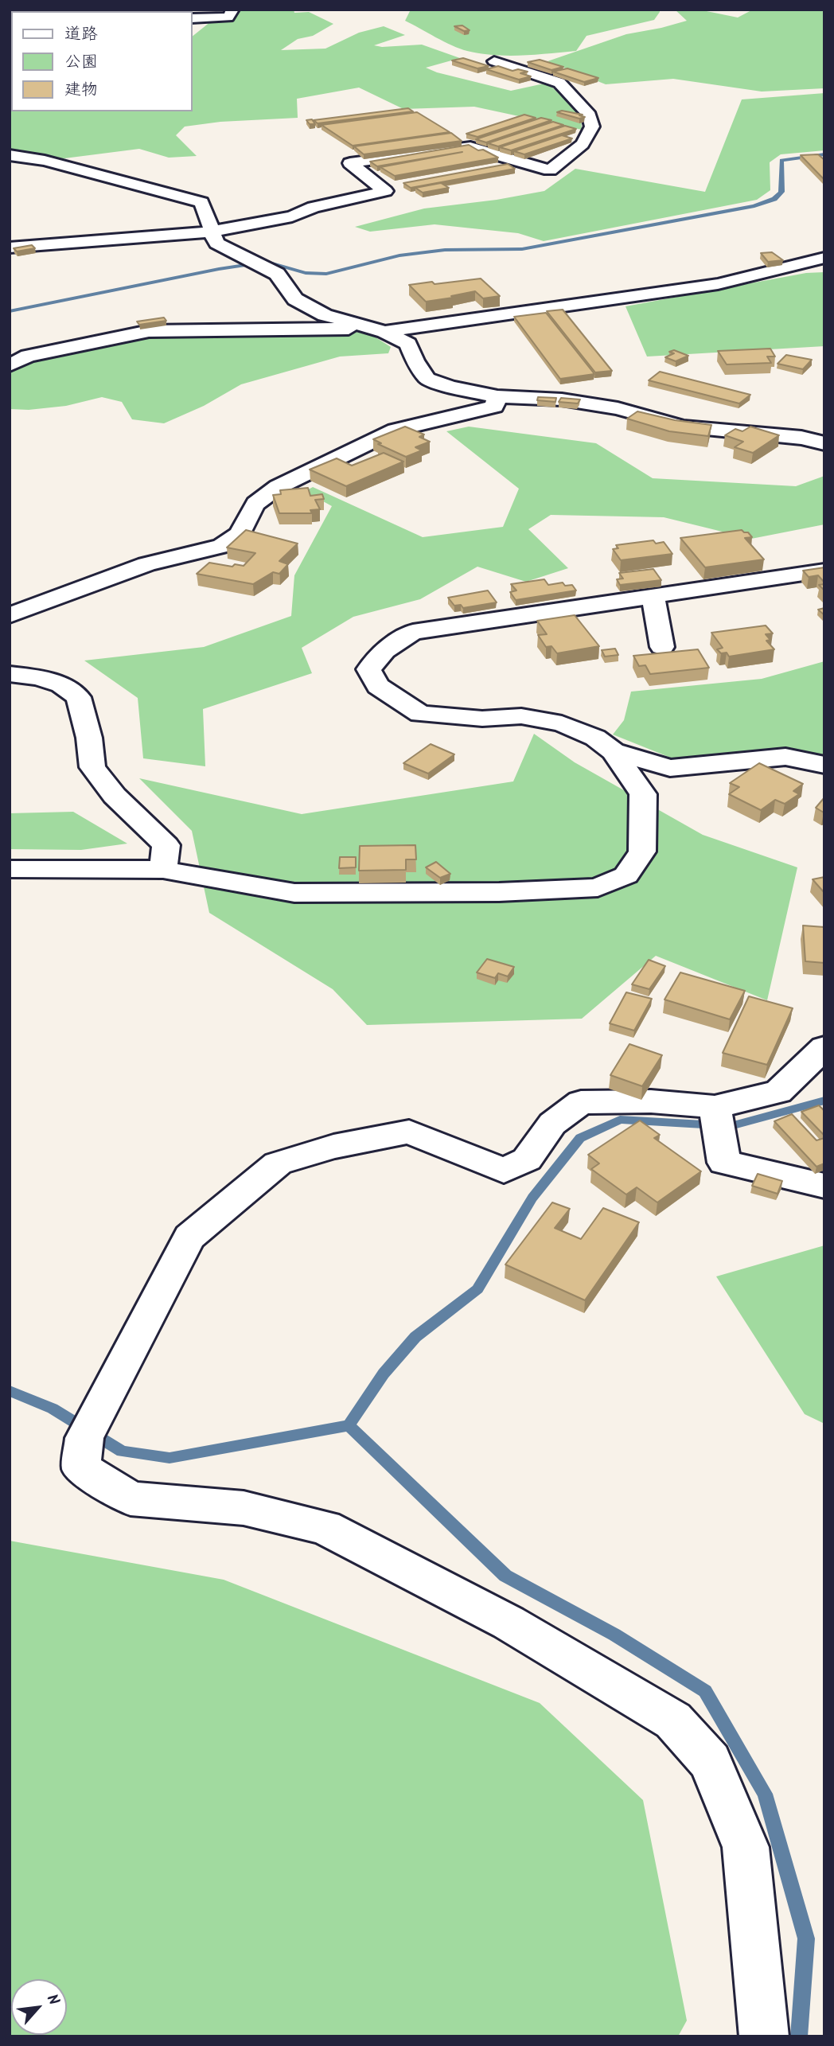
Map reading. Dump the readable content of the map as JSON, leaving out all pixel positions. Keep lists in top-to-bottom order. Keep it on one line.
{"legend":["道路","公園","建物"],"north":"top right"}
